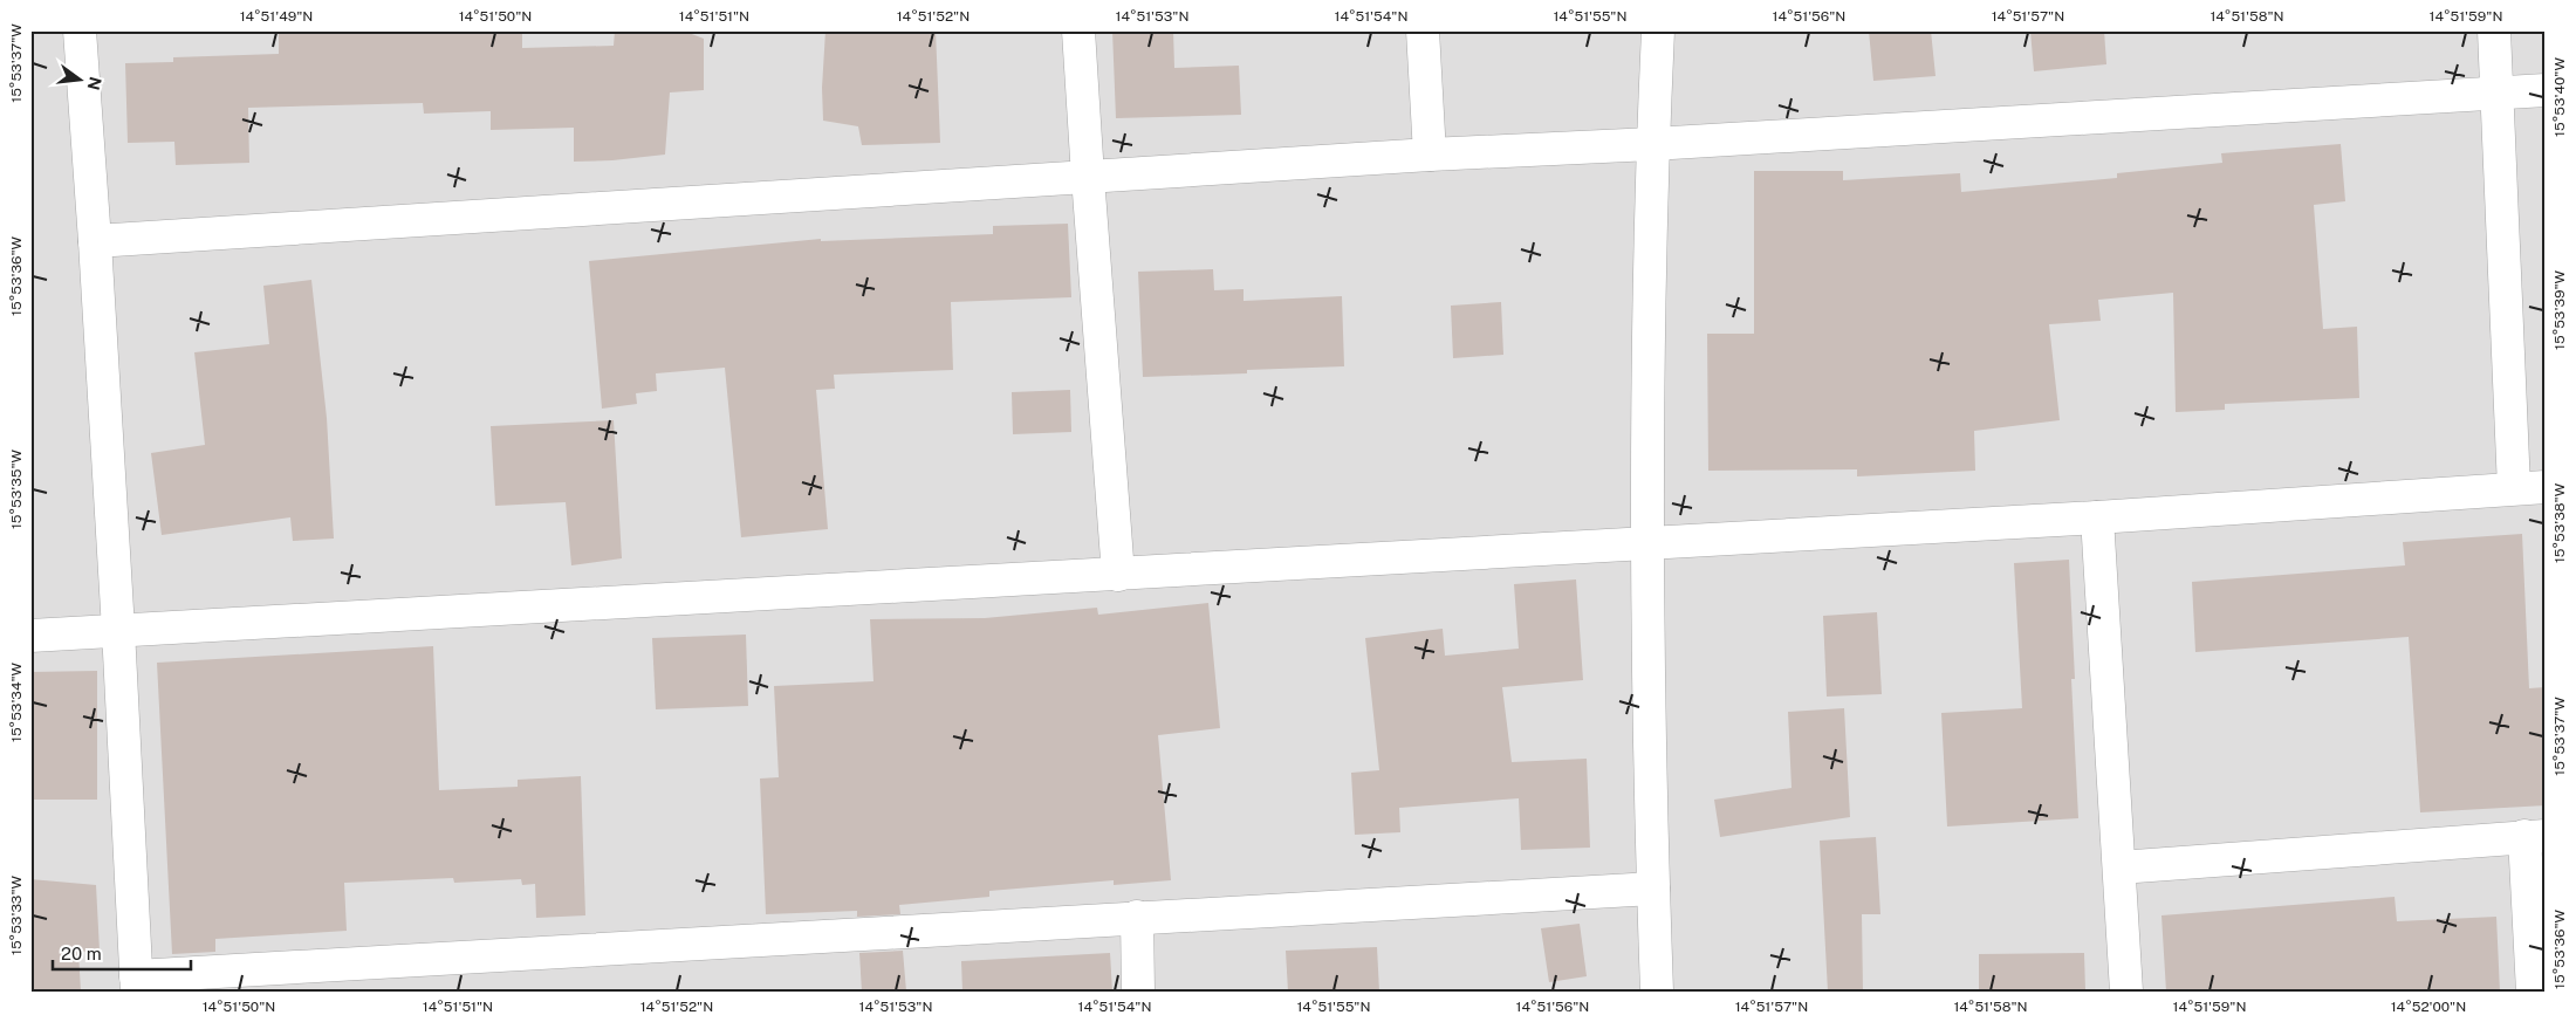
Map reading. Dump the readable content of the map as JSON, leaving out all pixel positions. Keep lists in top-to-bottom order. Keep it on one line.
{"scale_bar":"20 m","north":"right","coordinates":["14°51'49\"N","14°51'50\"N","14°51'51\"N","14°51'52\"N","14°51'53\"N","14°51'54\"N","14°51'55\"N","14°51'56\"N","14°51'57\"N","14°51'58\"N","14°51'59\"N","15°53'37\"W","15°53'40\"W","15°53'36\"W","15°53'39\"W","15°53'35\"W","15°53'38\"W","15°53'34\"W","15°53'33\"W","14°52'00\"N"]}
